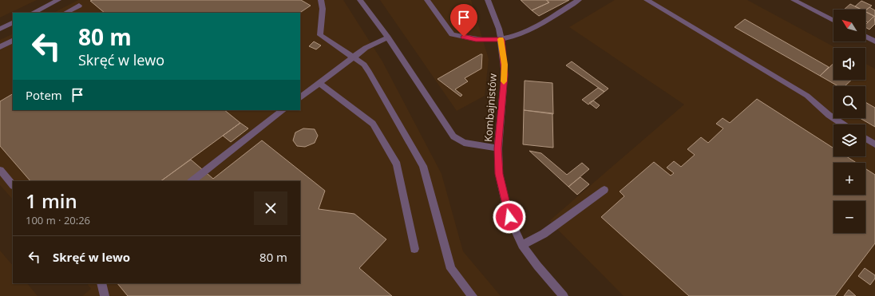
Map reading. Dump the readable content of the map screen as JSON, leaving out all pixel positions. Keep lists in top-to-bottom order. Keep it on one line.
{"streets":{"street":["Kombajnistów"]},"north":"top left","page":{"map_buttons":["+","−"],"turn":["80 m","Skręć w lewo"],"then":"Potem","heading":["1 min","100 m · 20:26"],"list":[{"name":"Skręć w lewo","value":"80 m"}]}}
